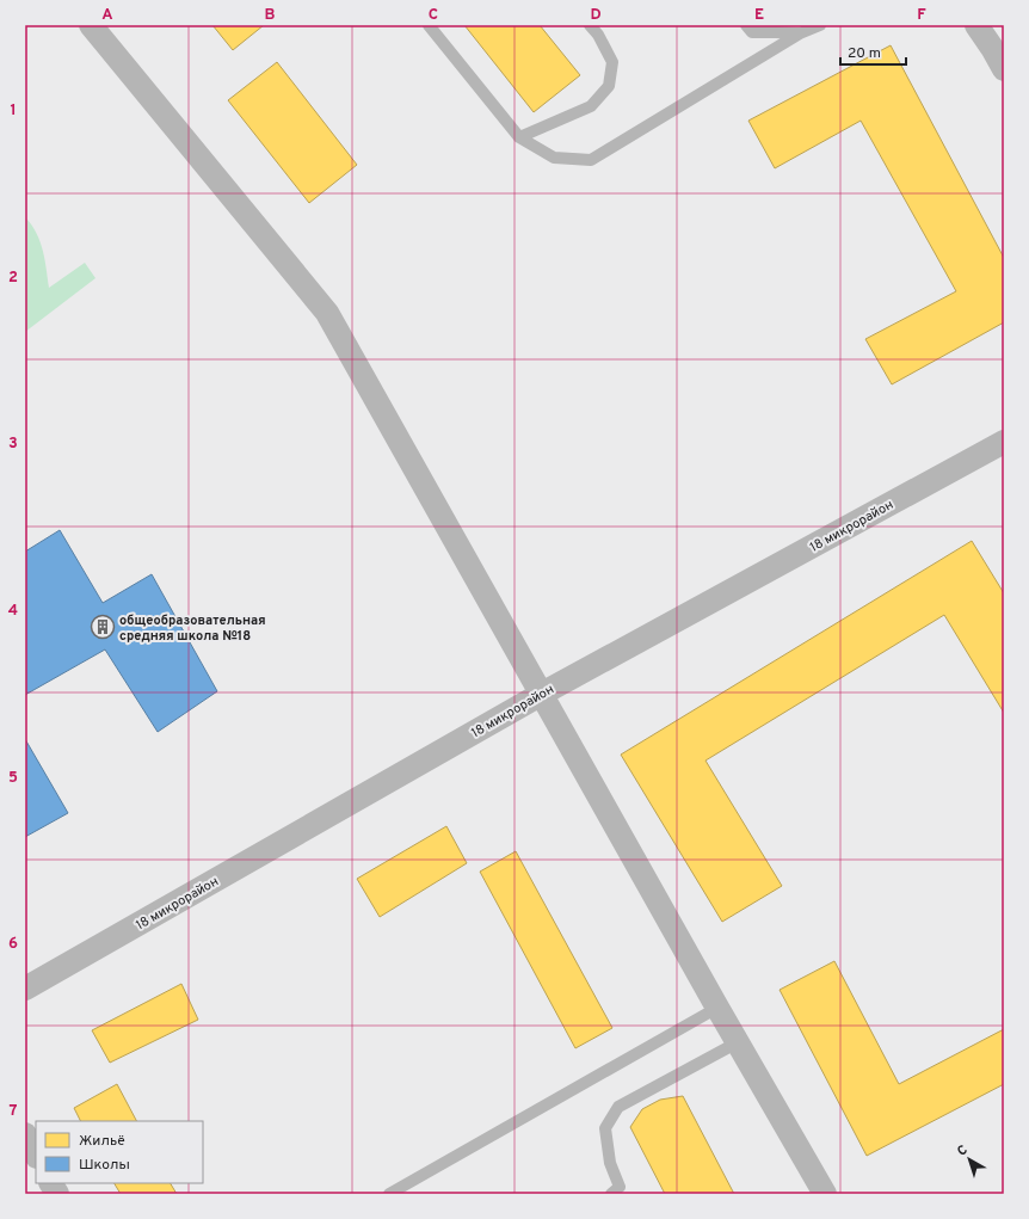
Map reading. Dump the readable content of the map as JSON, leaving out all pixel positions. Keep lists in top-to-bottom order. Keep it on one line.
{"streets":{"street":["18 микрорайон"]},"places":{"building":["общеобразовательная средняя школа №18"]},"legend":["Жильё","Школы"],"scale_bar":"20 m","north":"top left","grid":{"columns":["A","B","C","D","E","F"],"rows":["1","2","3","4","5","6","7"]}}
